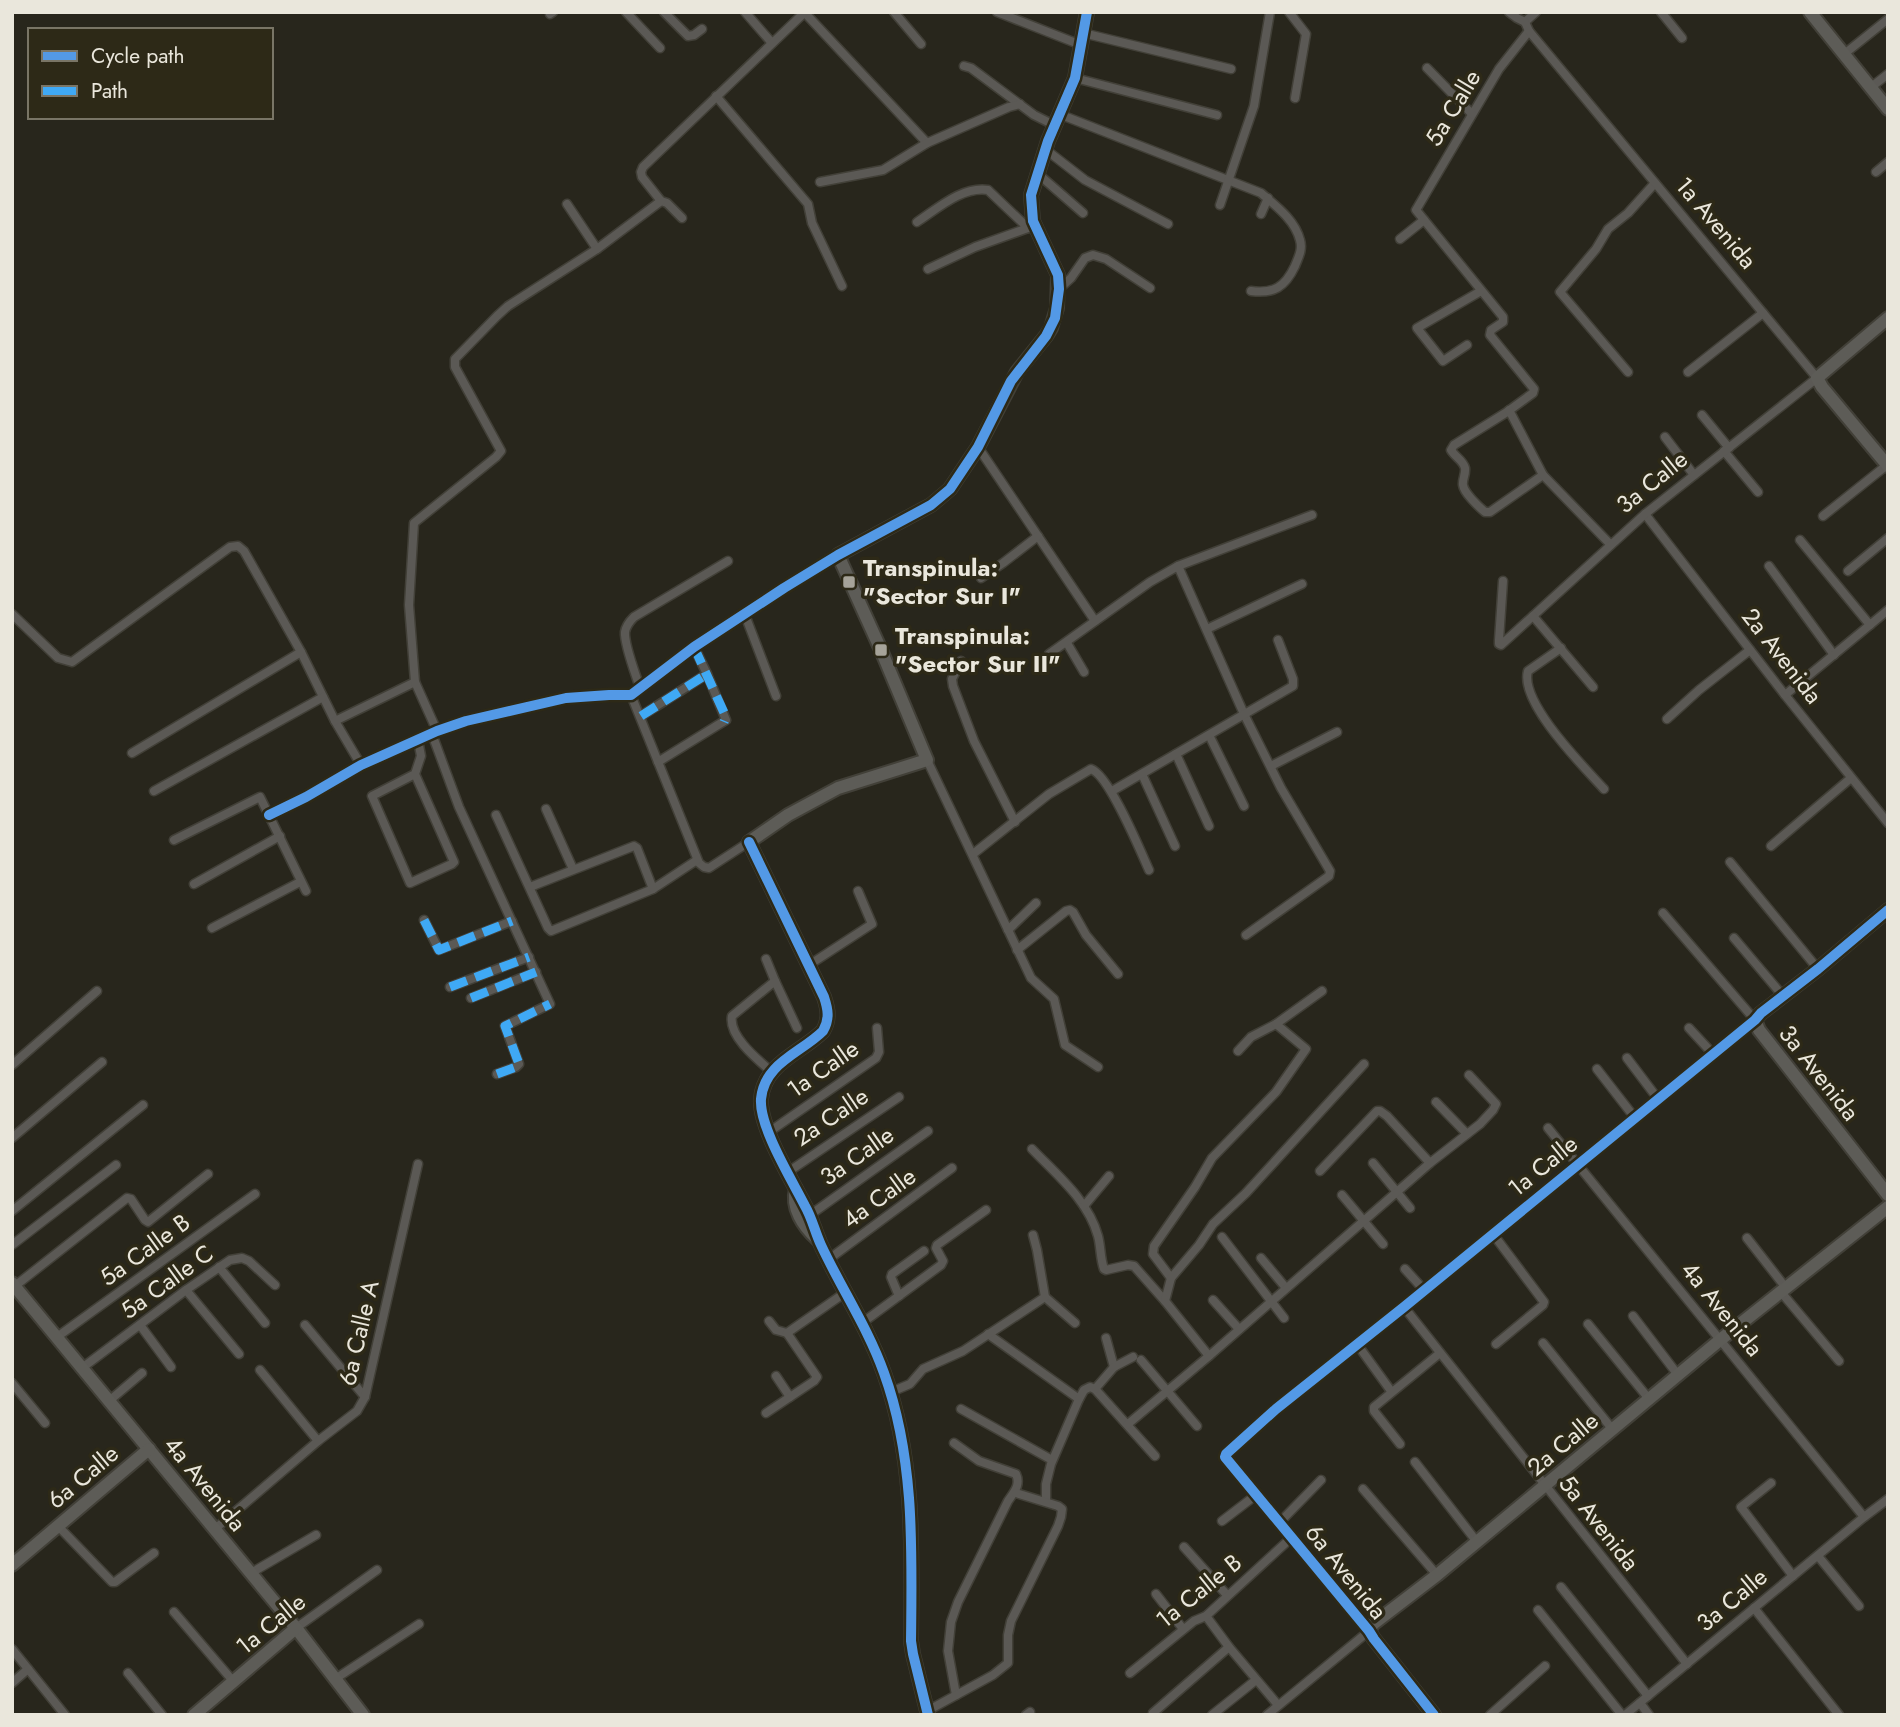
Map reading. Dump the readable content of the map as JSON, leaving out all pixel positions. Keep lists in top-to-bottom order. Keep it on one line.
{"streets":{"street":["5a Calle","1a Avenida","3a Calle","2a Avenida","1a Calle","3a Avenida","2a Calle","4a Calle","5a Calle B","5a Calle C","4a Avenida","6a Calle A","6a Calle","5a Avenida","6a Avenida","1a Calle B"]},"crossings":[["5a Calle","1a Avenida"],["1a Avenida","3a Calle"],["3a Calle","2a Avenida"],["3a Calle","4a Avenida"],["3a Calle","5a Avenida"],["1a Calle","3a Avenida"],["1a Calle","4a Avenida"],["1a Calle","5a Avenida"],["1a Calle","6a Avenida"],["2a Calle","4a Avenida"],["2a Calle","5a Avenida"],["2a Calle","6a Avenida"],["5a Calle B","4a Avenida"],["5a Calle C","4a Avenida"],["4a Avenida","6a Calle A"],["4a Avenida","6a Calle"],["6a Avenida","1a Calle B"]],"places":{"transit":["Transpinula: \"Sector Sur I\"","Transpinula: \"Sector Sur II\""]},"legend":["Cycle path","Path"]}
